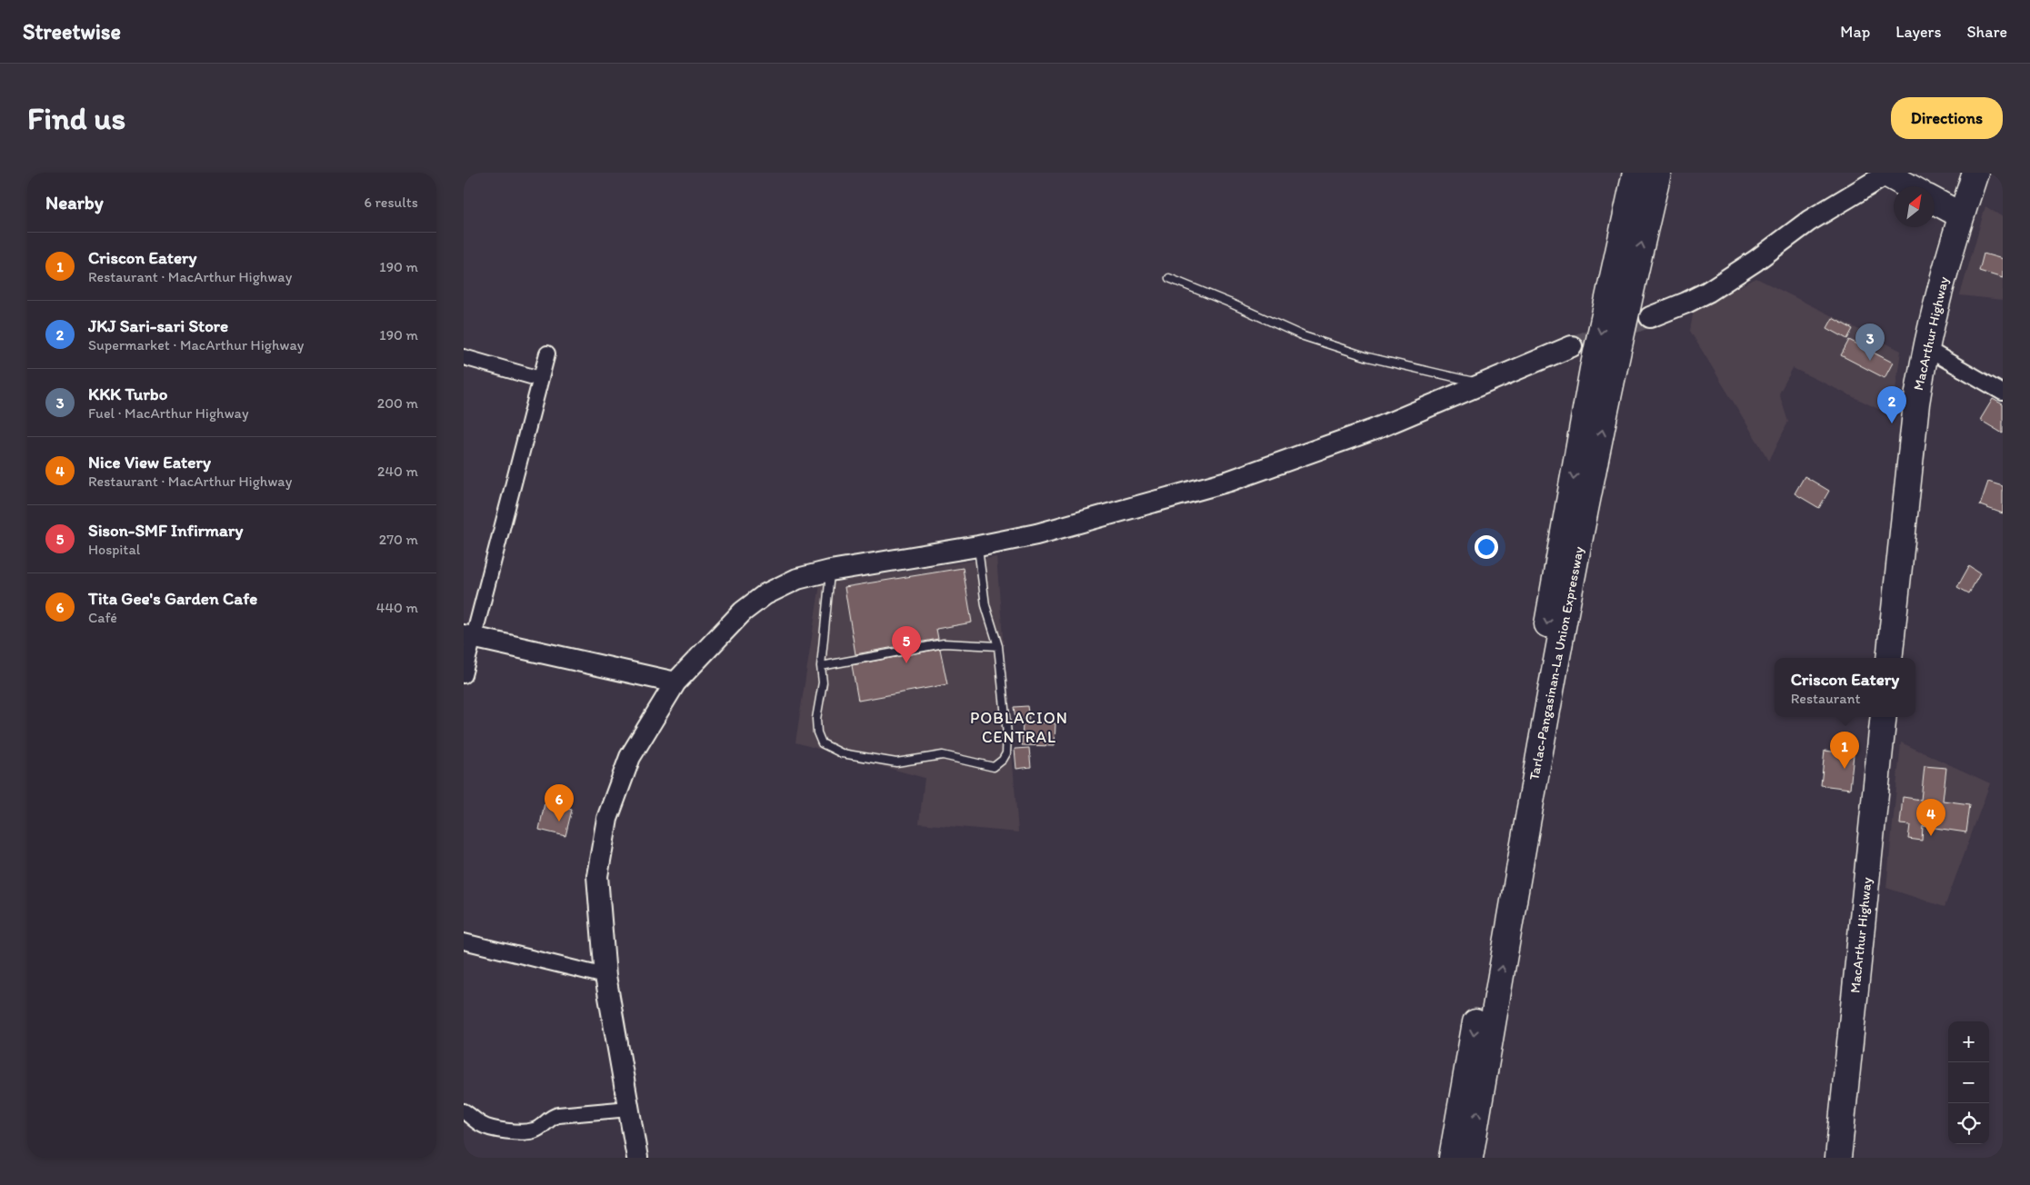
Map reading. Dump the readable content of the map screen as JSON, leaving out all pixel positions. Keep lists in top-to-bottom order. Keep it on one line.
{"streets":{"highway":["MacArthur Highway","Tarlac-Pangasinan-La Union Expressway"]},"districts":["POBLACION CENTRAL"],"north":"top right","page":{"header":"Streetwise","nav":["Map","Layers","Share"],"buttons":"Directions","title":"Find us","heading":["Nearby","6 results"],"list":[{"mark":"1","name":"Criscon Eatery","note":"Restaurant · MacArthur Highway","value":"190 m"},{"mark":"2","name":"JKJ Sari-sari Store","note":"Supermarket · MacArthur Highway","value":"190 m"},{"mark":"3","name":"KKK Turbo","note":"Fuel · MacArthur Highway","value":"200 m"},{"mark":"4","name":"Nice View Eatery","note":"Restaurant · MacArthur Highway","value":"240 m"},{"mark":"5","name":"Sison-SMF Infirmary","note":"Hospital","value":"270 m"},{"mark":"6","name":"Tita Gee's Garden Cafe","note":"Café","value":"440 m"}],"pins":["3","2","5","1","6","4"],"popup":["Criscon Eatery","Restaurant"],"map_buttons":["+","−"]}}
